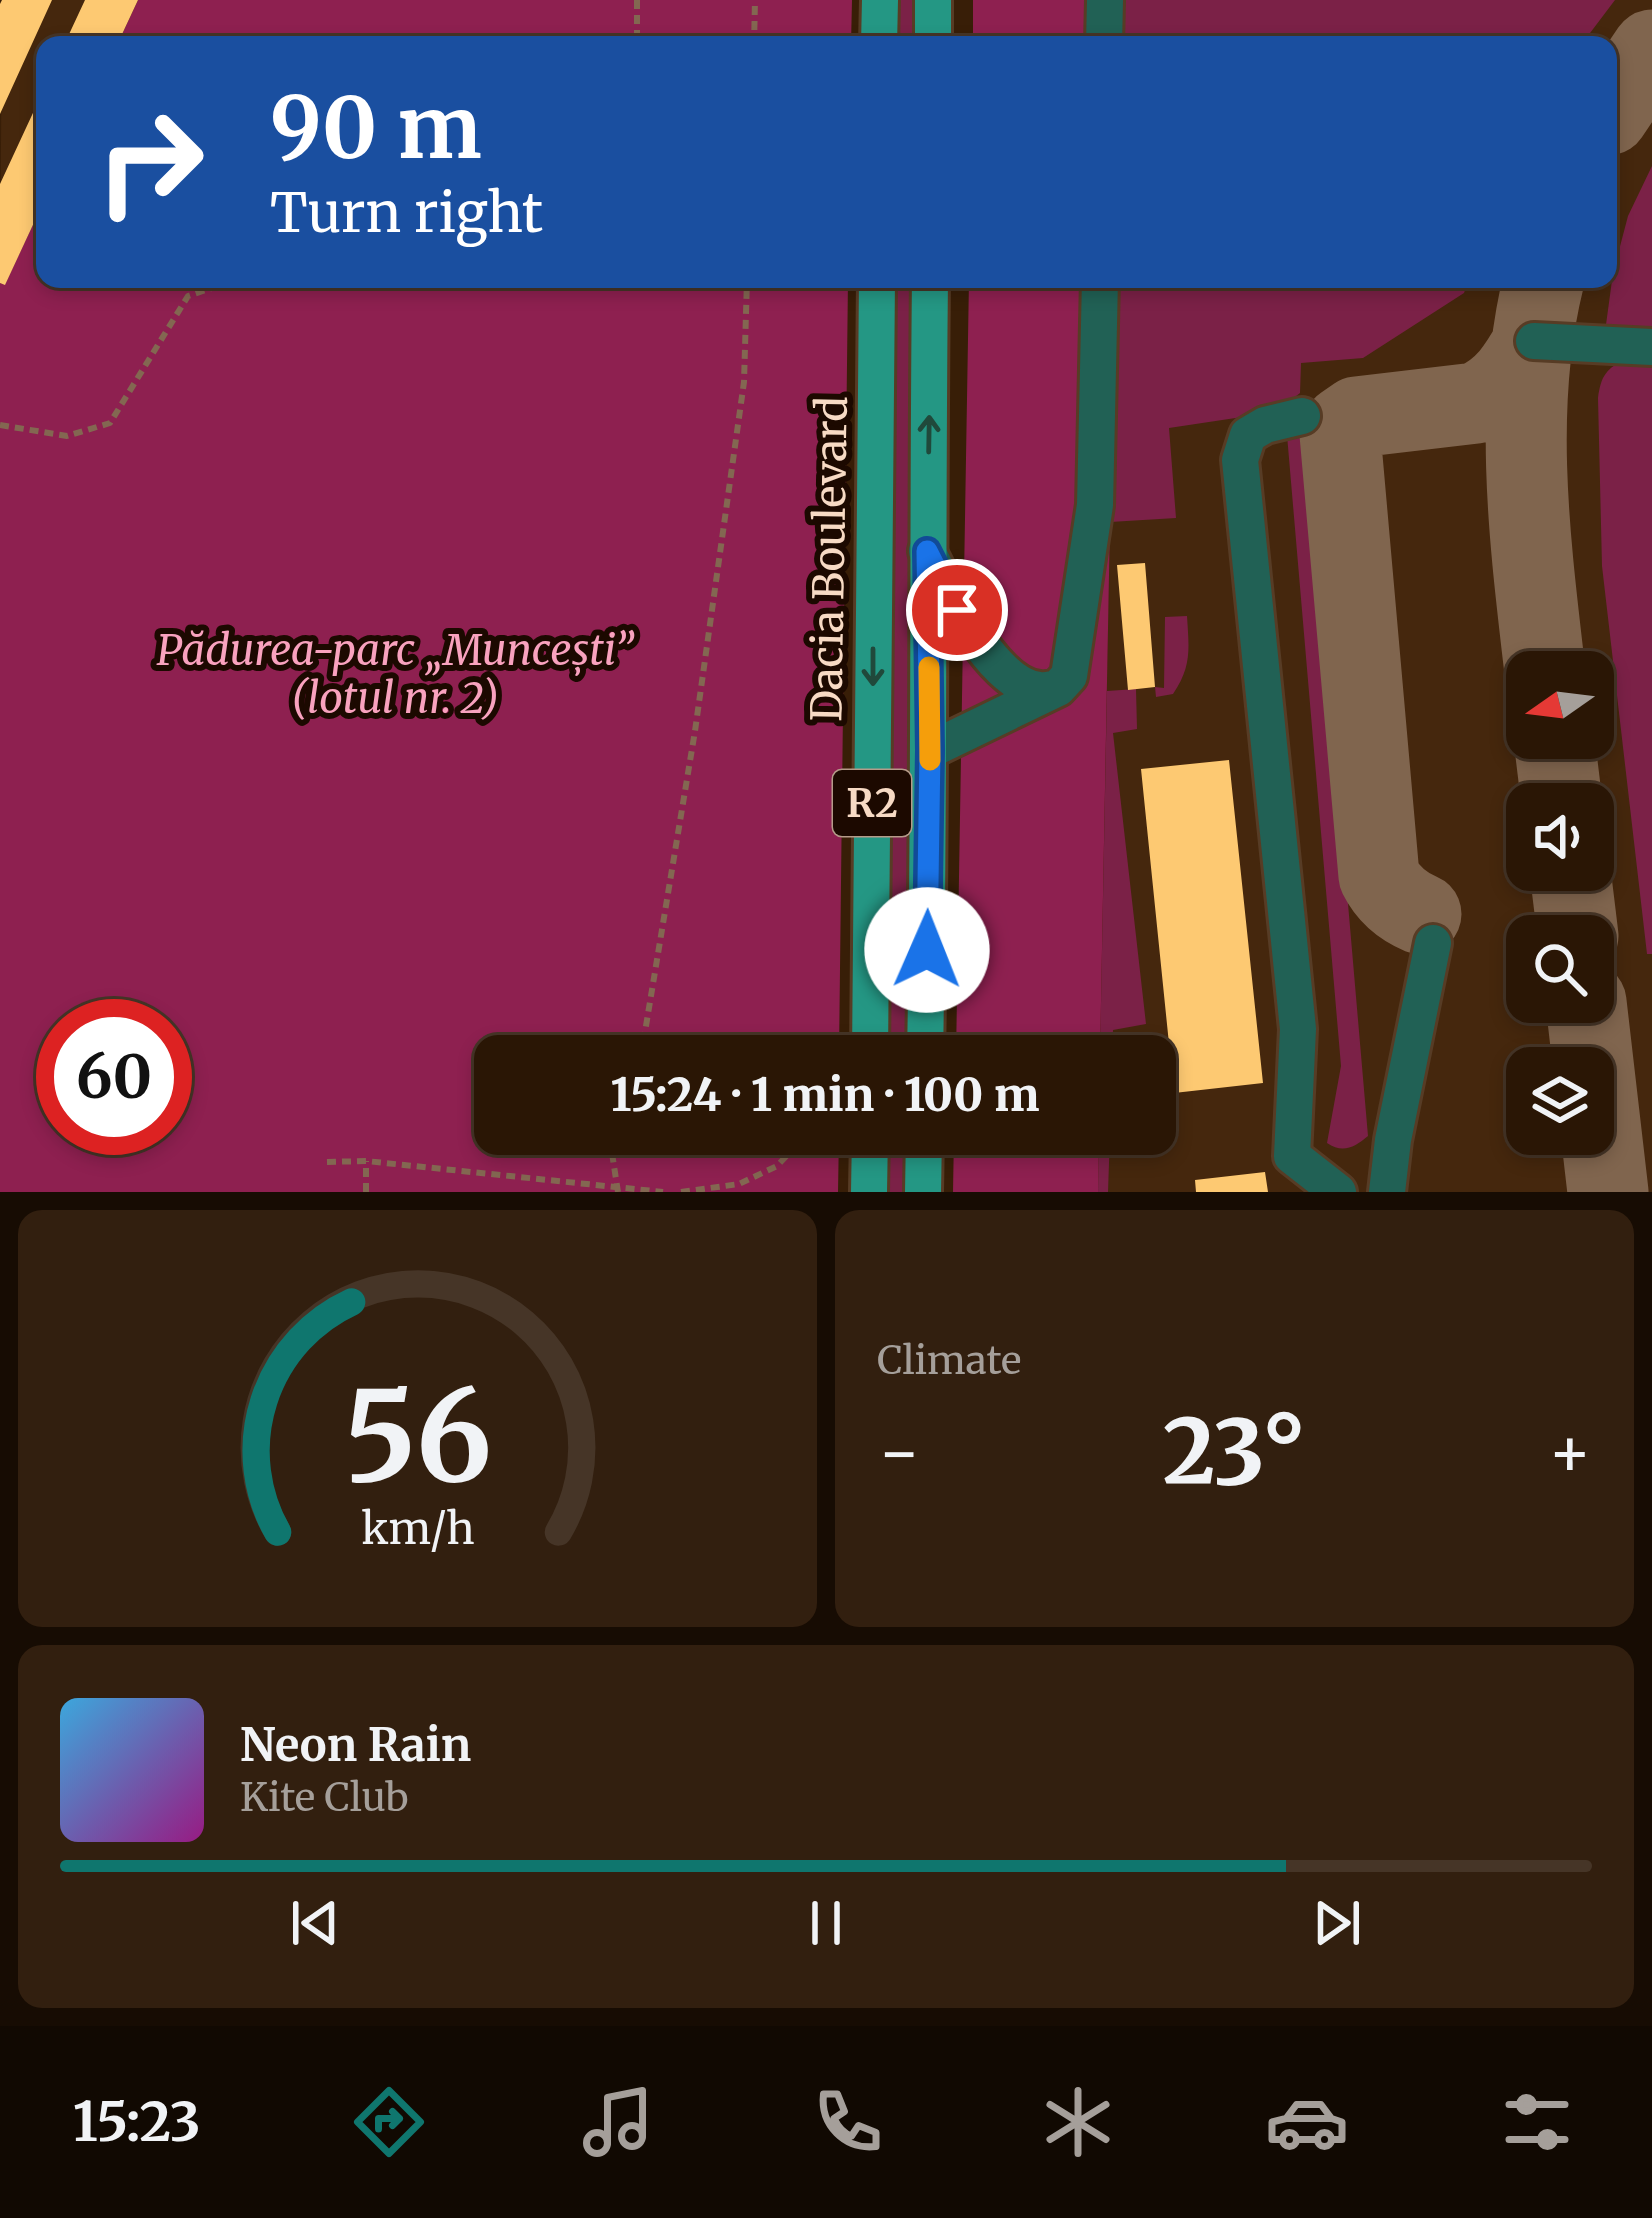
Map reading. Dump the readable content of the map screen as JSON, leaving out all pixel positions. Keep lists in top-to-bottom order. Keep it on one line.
{"streets":{"main road":["Dacia Boulevard","R2"]},"parks":["Pădurea-parc „Muncești” (lotul nr. 2)"],"north":"left","page":{"turn":["90 m","Turn right"],"limit":"60","trip":"15:24 · 1 min · 100 m","tile":"Climate","heat":["−","23°","+"],"song":["Neon Rain","Kite Club"],"tabs":"15:23","gauge":["56","km/h"]}}
